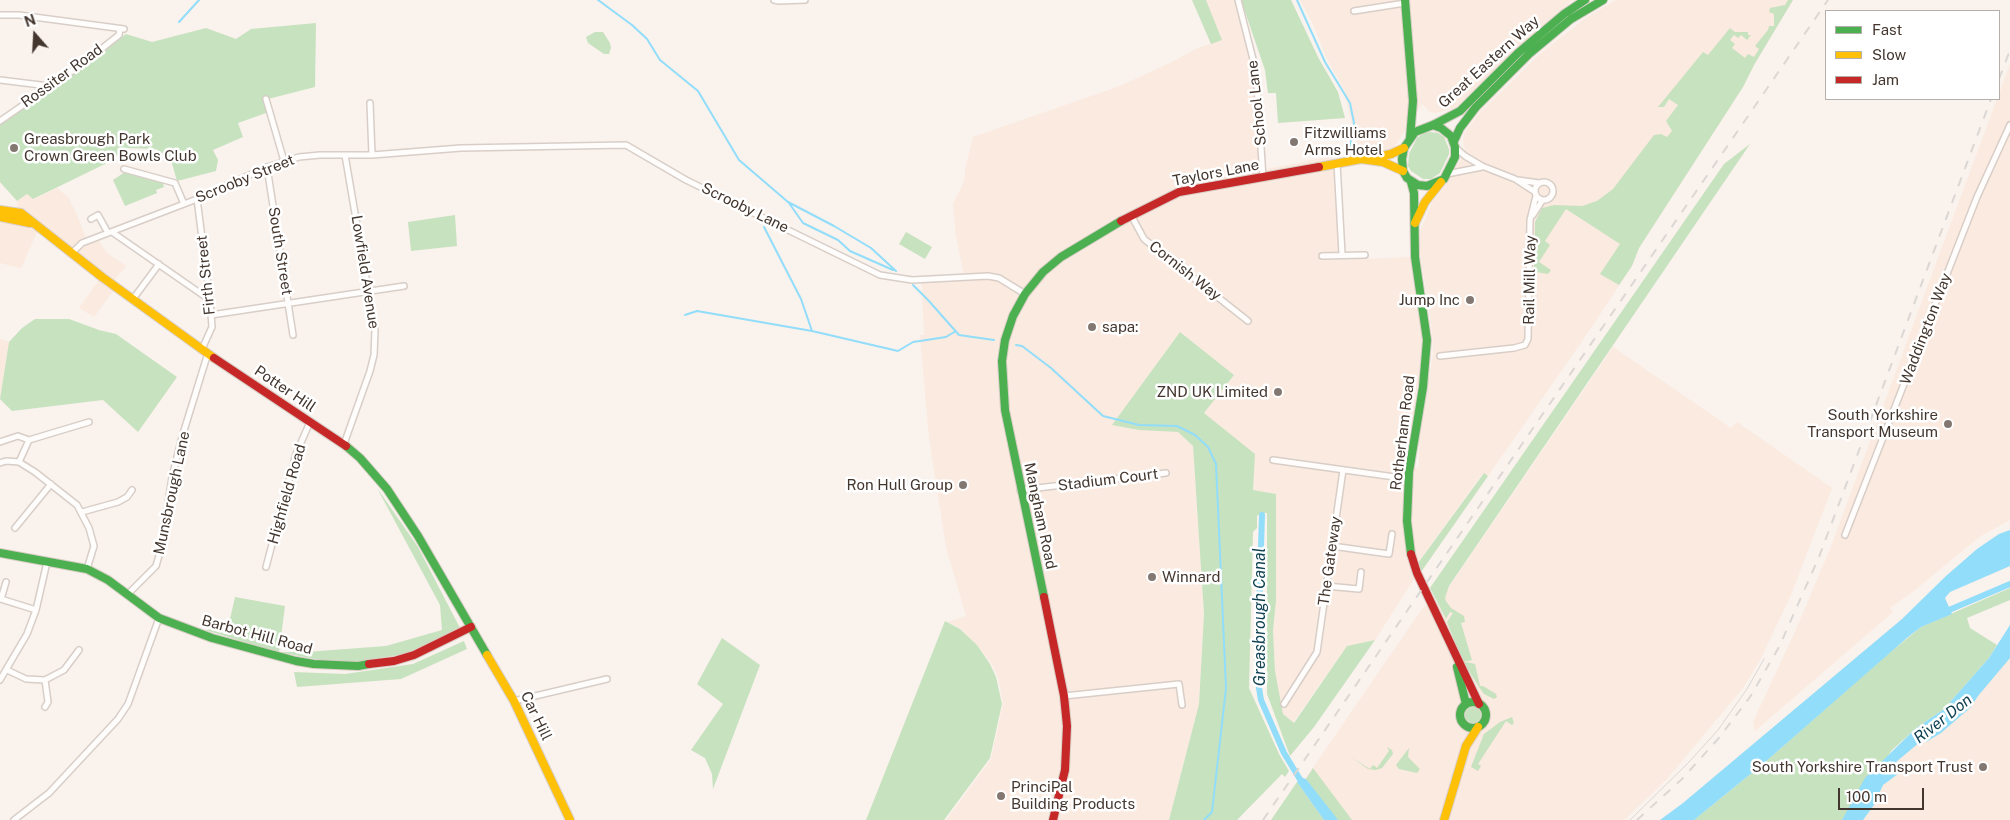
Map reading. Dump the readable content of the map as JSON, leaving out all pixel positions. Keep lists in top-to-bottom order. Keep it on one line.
{"streets":{"main road":["Great Eastern Way","Taylors Lane","Potter Hill","Rotherham Road","Mangham Road","Barbot Hill Road","Car Hill"],"street":["Rossiter Road","School Lane","Scrooby Street","Scrooby Lane","South Street","Cornish Way","Lowfield Avenue","Firth Street","Rail Mill Way","Waddington Way","Stadium Court","Munsbrough Lane","Highfield Road","The Gateway"]},"crossings":[["Great Eastern Way","Taylors Lane"],["Great Eastern Way","Rotherham Road"],["School Lane","Taylors Lane"],["Taylors Lane","Cornish Way"],["Taylors Lane","Rotherham Road"],["Taylors Lane","Mangham Road"],["Scrooby Street","Scrooby Lane"],["Scrooby Street","South Street"],["Scrooby Street","Lowfield Avenue"],["Scrooby Street","Firth Street"],["Scrooby Street","Potter Hill"],["Scrooby Lane","Mangham Road"],["Lowfield Avenue","Potter Hill"],["Firth Street","Potter Hill"],["Firth Street","Munsbrough Lane"],["Potter Hill","Munsbrough Lane"],["Potter Hill","Highfield Road"],["Potter Hill","Barbot Hill Road"],["Potter Hill","Car Hill"],["Stadium Court","Mangham Road"],["Munsbrough Lane","Barbot Hill Road"],["Barbot Hill Road","Car Hill"]],"water":["Greasbrough Canal","River Don"],"places":["Fitzwilliams Arms Hotel","Greasbrough Park Crown Green Bowls Club","Jump Inc","sapa:","ZND UK Limited","South Yorkshire Transport Museum","Ron Hull Group","Winnard","South Yorkshire Transport Trust","PrinciPal Building Products"],"legend":["Fast","Slow","Jam"],"scale_bar":"100 m","north":"top"}
